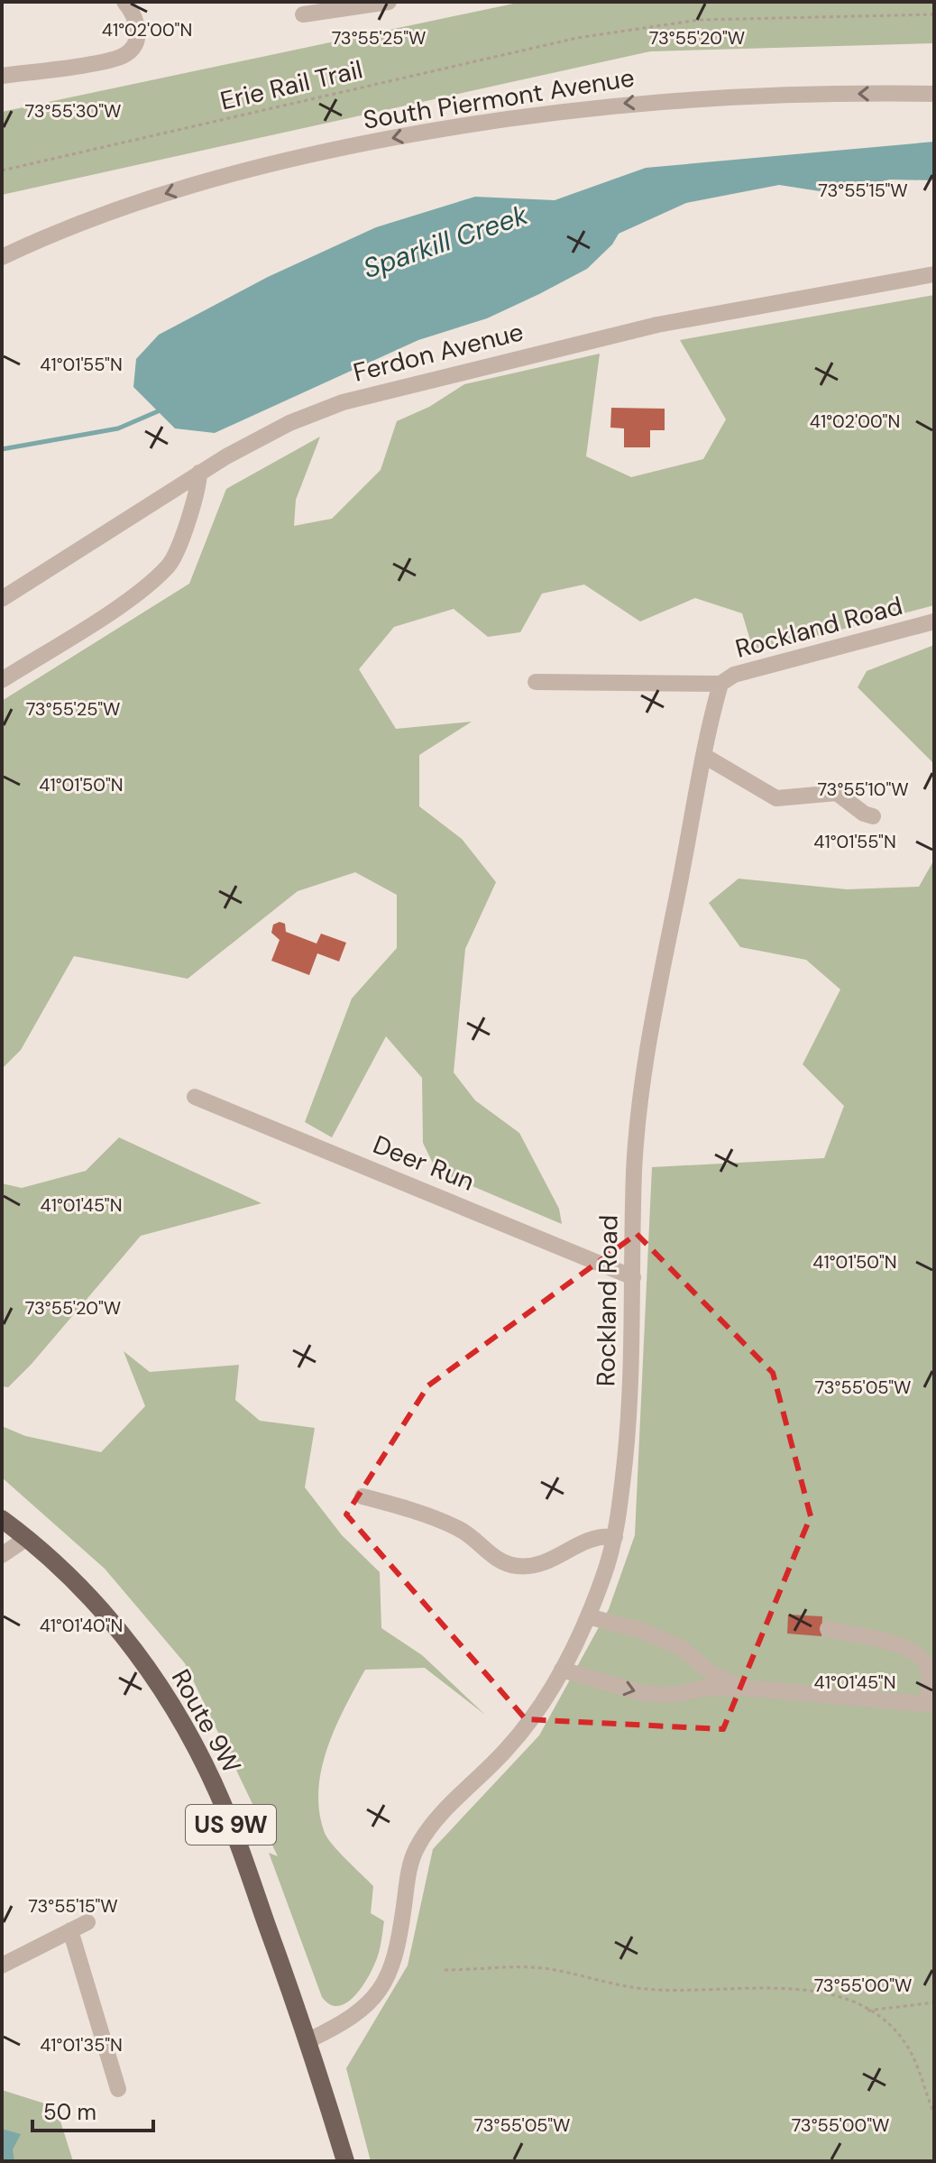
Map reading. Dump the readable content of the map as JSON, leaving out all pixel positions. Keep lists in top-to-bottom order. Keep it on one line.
{"streets":{"main road":["Route 9W","US 9W"],"street":["South Piermont Avenue","Ferdon Avenue","Rockland Road","Deer Run"],"path":["Erie Rail Trail"]},"crossings":[["Rockland Road","Deer Run"],["Rockland Road","Route 9W"]],"one_way":["South Piermont Avenue"],"water":["Sparkill Creek"],"scale_bar":"50 m","coordinates":["41°02'00\"N","73°55'25\"W","73°55'20\"W","73°55'30\"W","73°55'15\"W","41°01'55\"N","41°01'50\"N","73°55'10\"W","41°01'45\"N","73°55'05\"W","41°01'40\"N","73°55'00\"W","41°01'35\"N"]}
